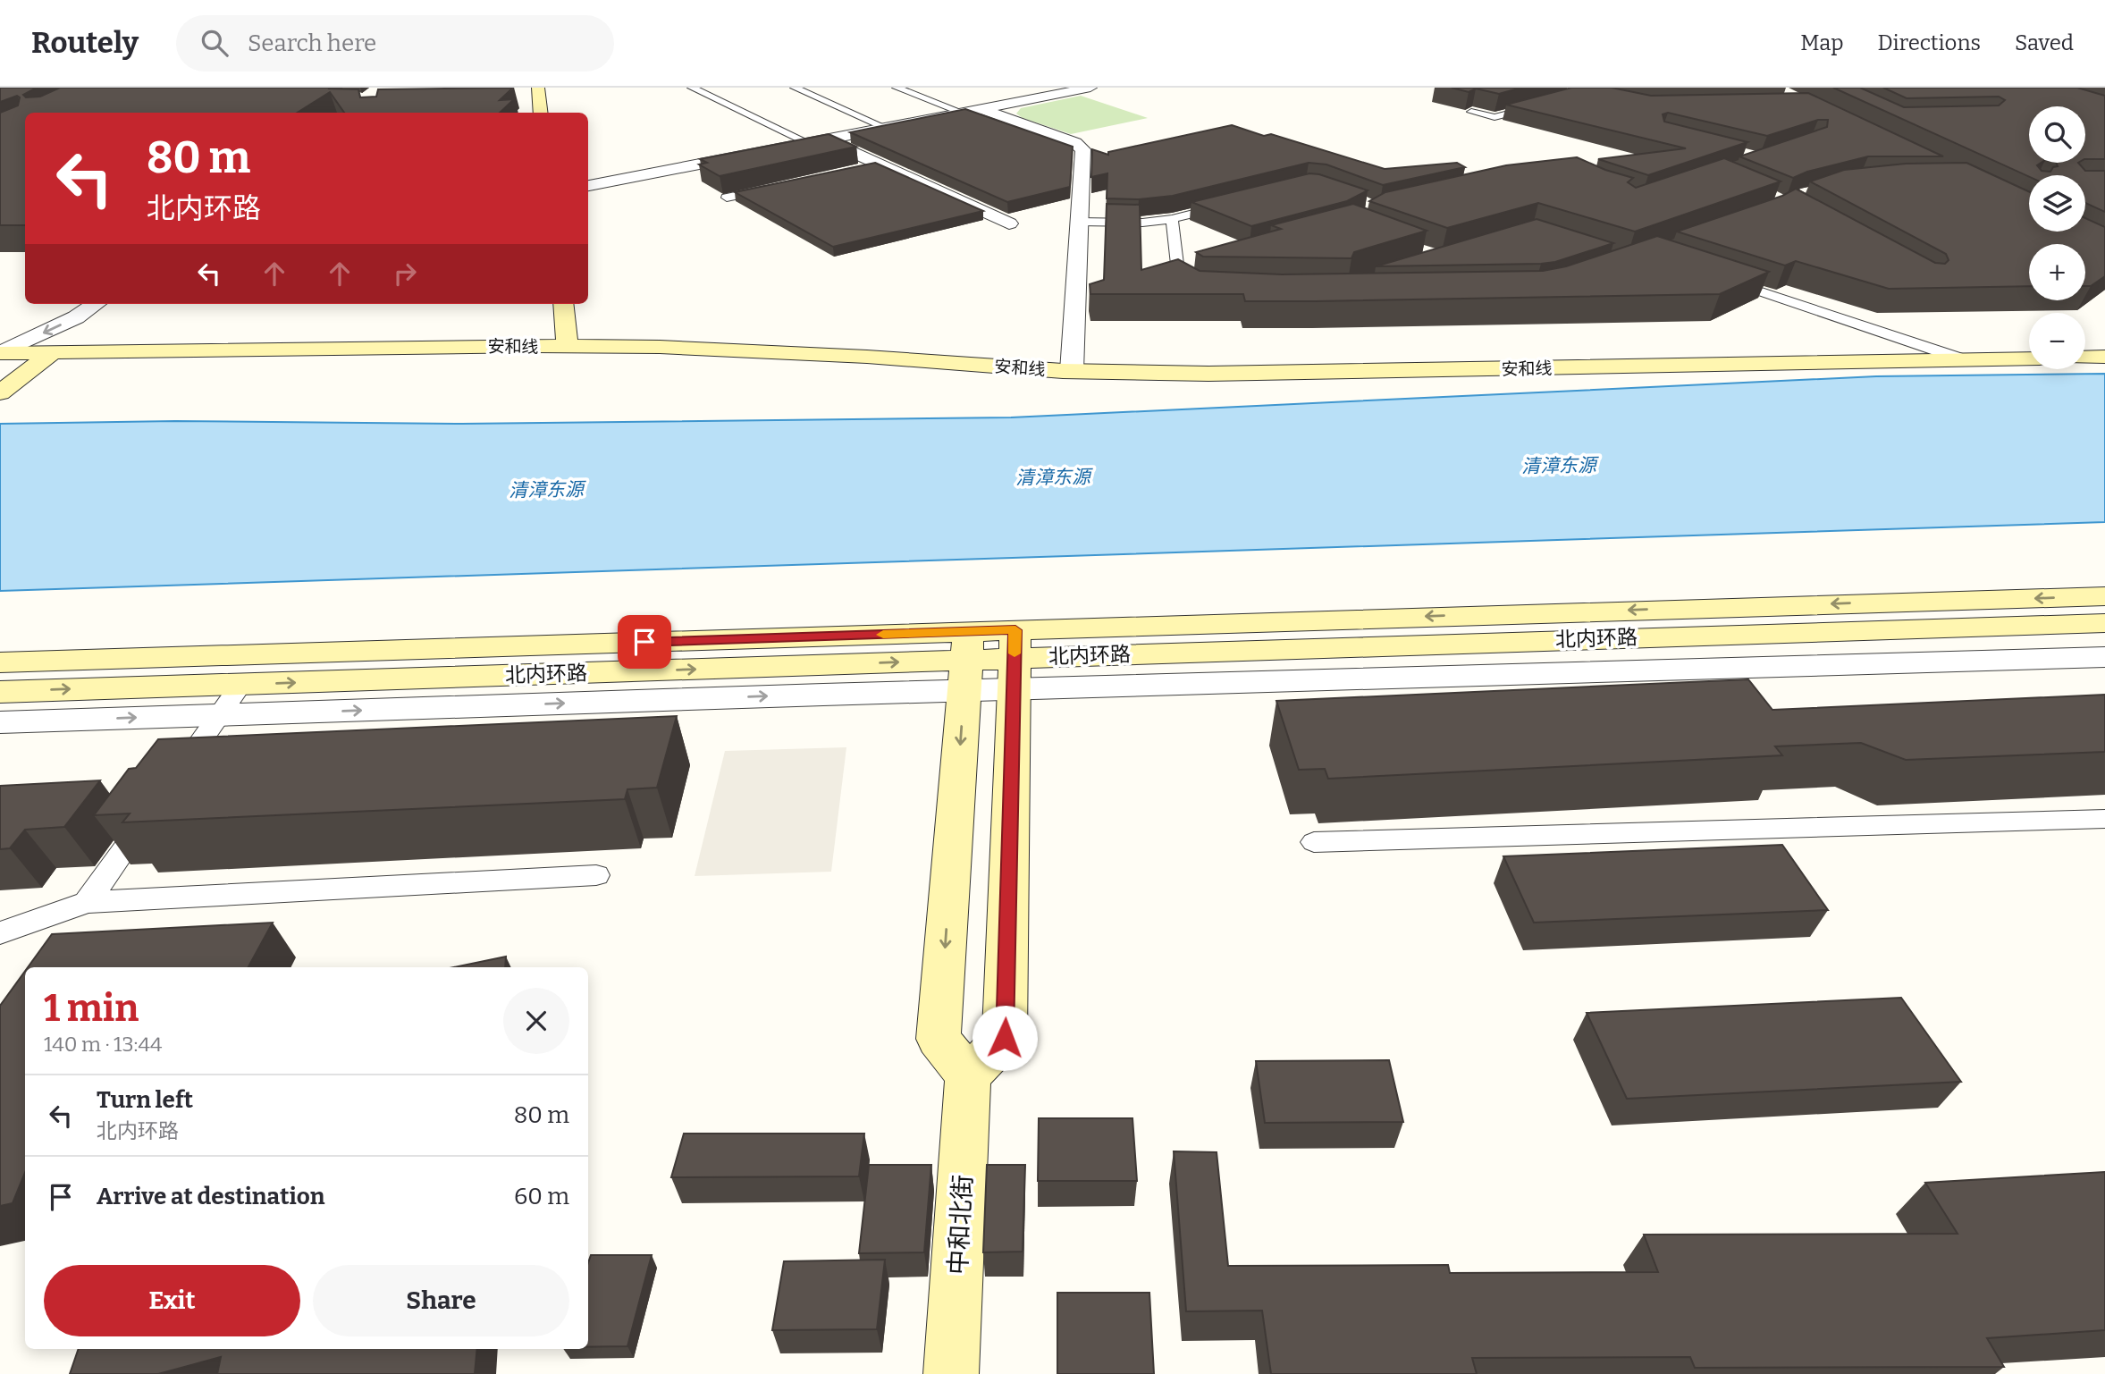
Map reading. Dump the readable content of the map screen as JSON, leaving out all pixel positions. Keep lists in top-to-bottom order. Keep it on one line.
{"streets":{"main road":["安和线","北内环路","中和北街"]},"water":["清漳东源"],"page":{"header":"Routely","search":"Search here","nav":["Map","Directions","Saved"],"map_buttons":["+","−"],"turn":["80 m","北内环路"],"heading":["1 min","140 m · 13:44"],"list":[{"name":"Turn left","note":"北内环路","value":"80 m"},{"name":"Arrive at destination","value":"60 m"}],"buttons":["Exit","Share"]}}
